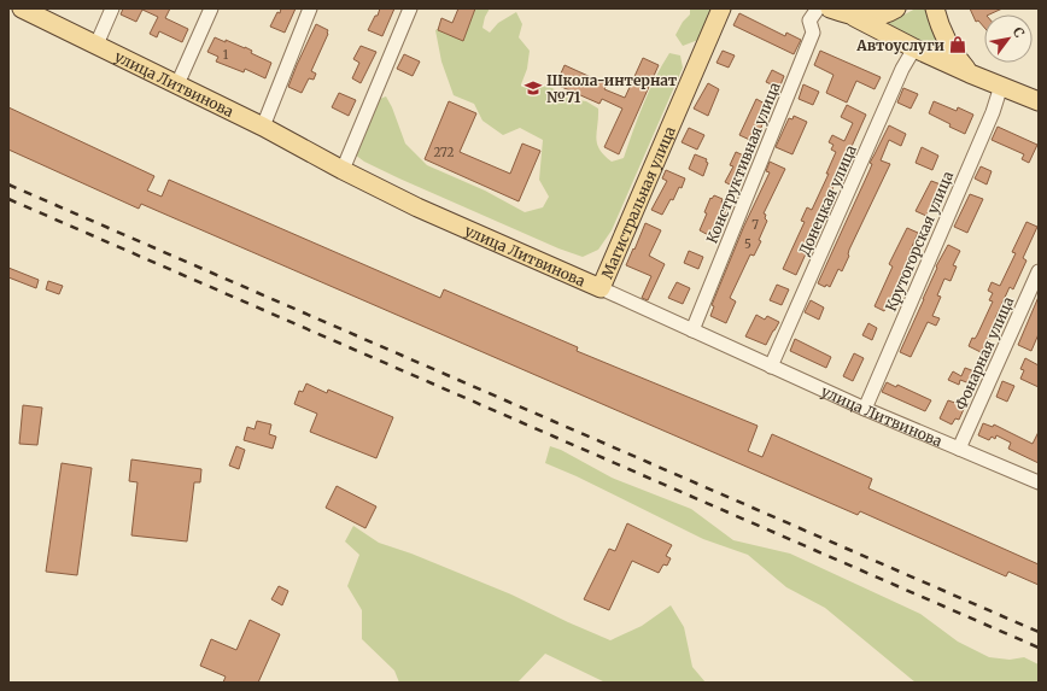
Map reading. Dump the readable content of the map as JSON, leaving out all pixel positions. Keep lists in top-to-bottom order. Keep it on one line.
{"streets":{"main road":["улица Литвинова","Магистральная улица"],"street":["Конструктивная улица","Донецкая улица","Крутогорская улица","Фонарная улица"]},"crossings":[["улица Литвинова","Конструктивная улица"],["улица Литвинова","Донецкая улица"],["улица Литвинова","Магистральная улица"],["улица Литвинова","Крутогорская улица"],["улица Литвинова","Фонарная улица"]],"places":{"shop":["Автоуслуги"],"school or university":["Школа-интернат №71"]},"house_numbers":["1","272","7","5"],"north":"top right"}
